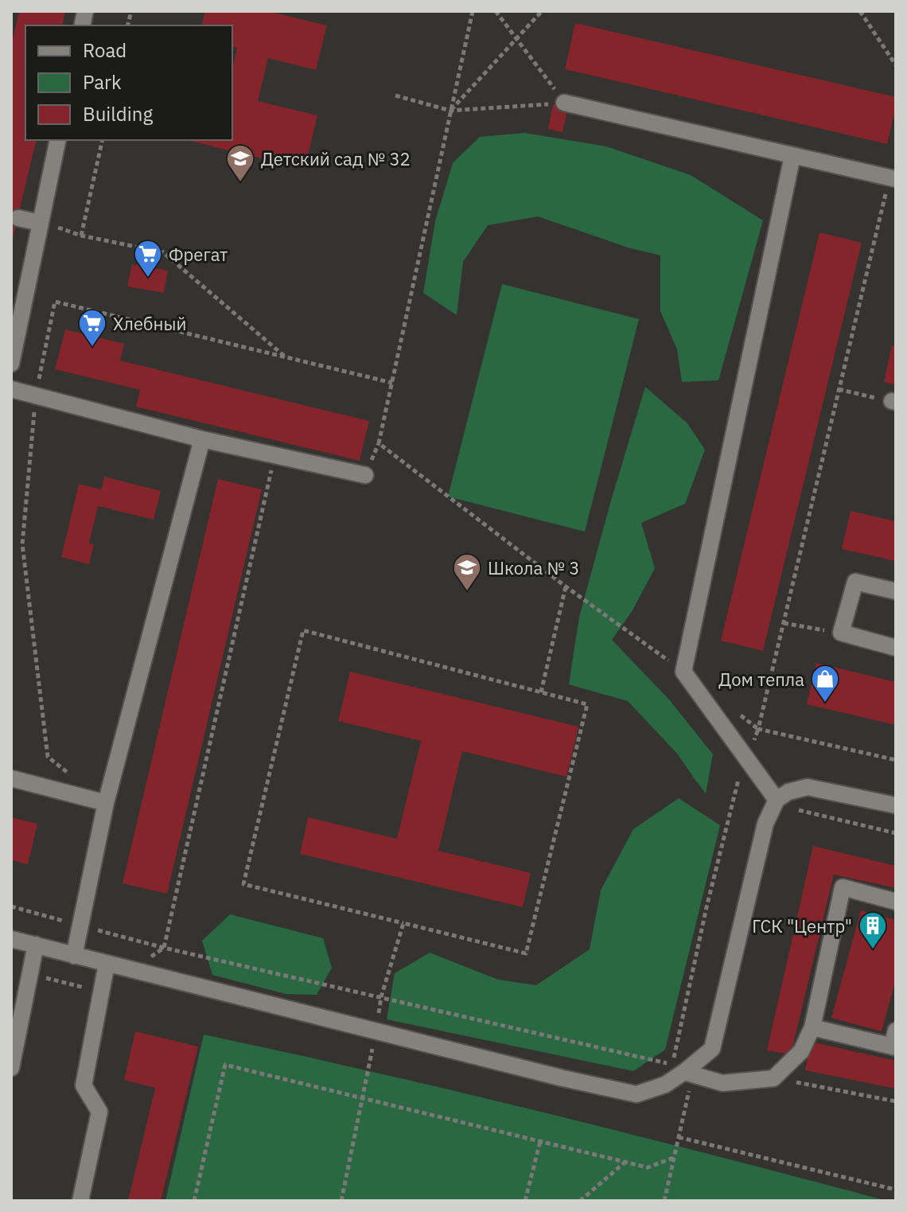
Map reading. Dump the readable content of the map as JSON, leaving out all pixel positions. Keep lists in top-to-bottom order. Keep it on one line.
{"places":{"school or university":["Детский сад № 32","Школа № 3"],"supermarket":["Фрегат","Хлебный"],"shop":["Дом тепла"],"building":["ГСК \"Центр\""]},"legend":["Road","Park","Building"]}
